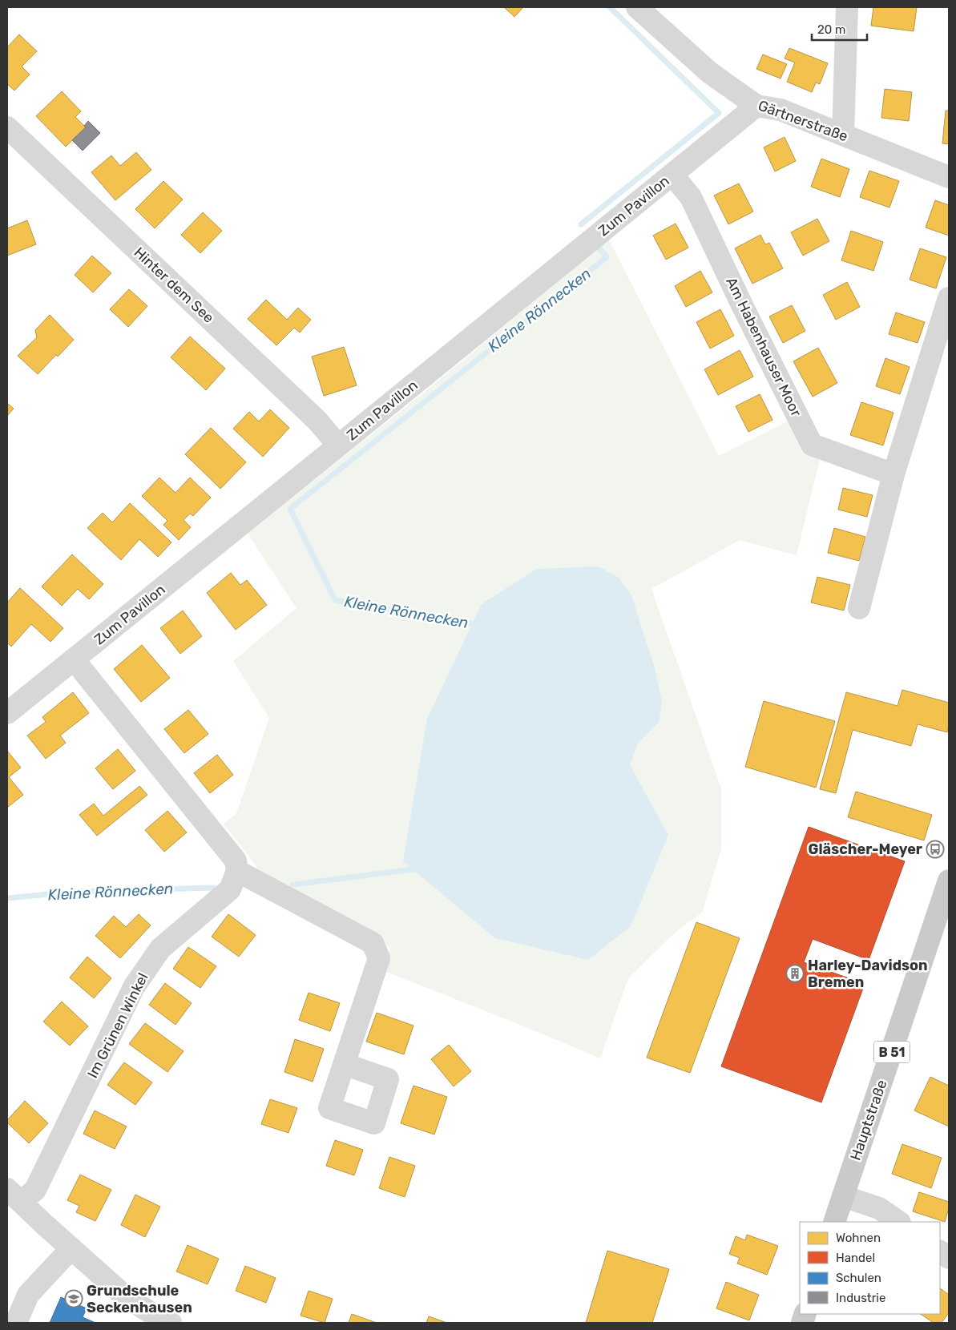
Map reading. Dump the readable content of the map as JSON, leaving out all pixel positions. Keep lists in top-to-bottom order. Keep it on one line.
{"streets":{"main road":["B 51","Hauptstraße"],"street":["Gärtnerstraße","Zum Pavillon","Hinter dem See","Am Habenhauser Moor","Im Grünen Winkel"]},"crossings":[["Gärtnerstraße","Zum Pavillon"],["Zum Pavillon","Hinter dem See"],["Zum Pavillon","Am Habenhauser Moor"]],"water":["Kleine Rönnecken"],"places":{"bus stop":["Gläscher-Meyer"],"building":["Harley-Davidson Bremen"],"school or university":["Grundschule Seckenhausen"]},"legend":["Wohnen","Handel","Schulen","Industrie"],"scale_bar":"20 m"}
